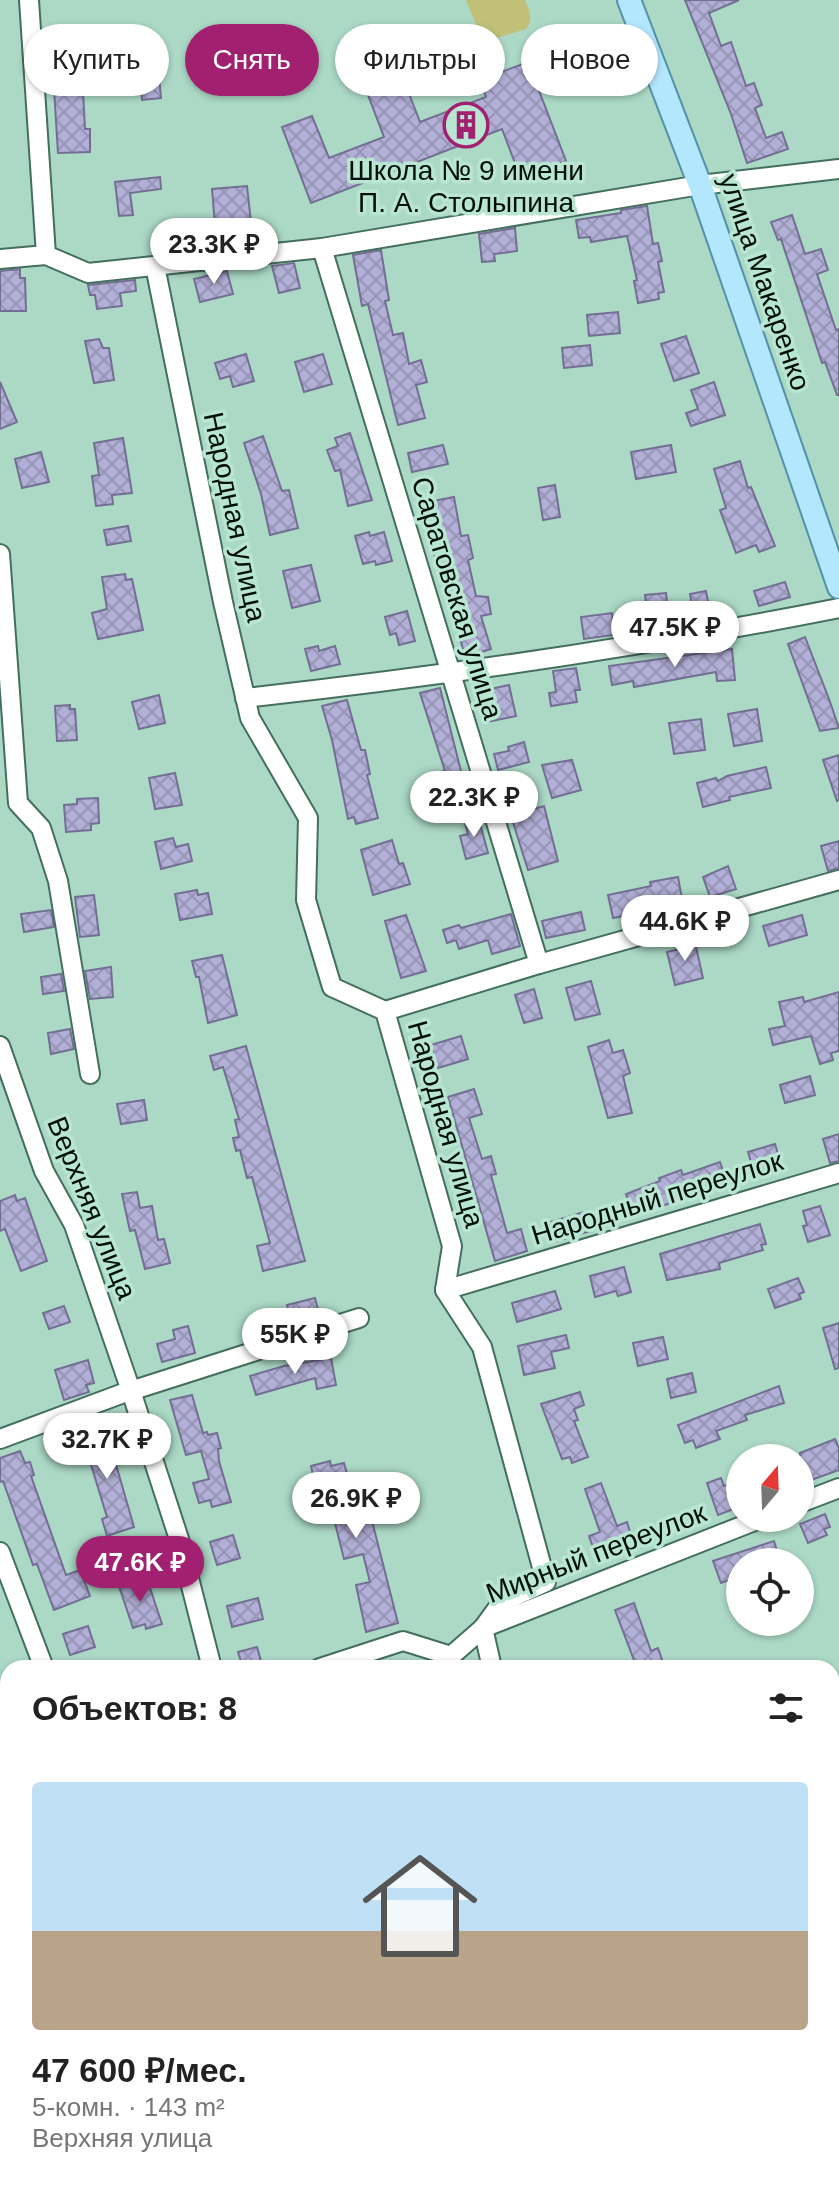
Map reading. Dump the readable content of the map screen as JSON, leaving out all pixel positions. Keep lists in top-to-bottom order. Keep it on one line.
{"streets":{"main road":["улица Макаренко"],"street":["Народная улица","Саратовская улица","Народный переулок","Верхняя улица","Мирный переулок"]},"crossings":[["Народная улица","Народный переулок"]],"places":{"building":["Школа № 9 имени П. А. Столыпина"]},"north":"top","page":{"chip":["Купить","Снять","Фильтры","Новое"],"price":["23.3K ₽","47.5K ₽","22.3K ₽","44.6K ₽","55K ₽","32.7K ₽","26.9K ₽","47.6K ₽"],"heading":"Объектов: 8","list":[{"name":"47 600 ₽/мес.","note":"5-комн. · 143 m² · Верхняя улица"}]}}
